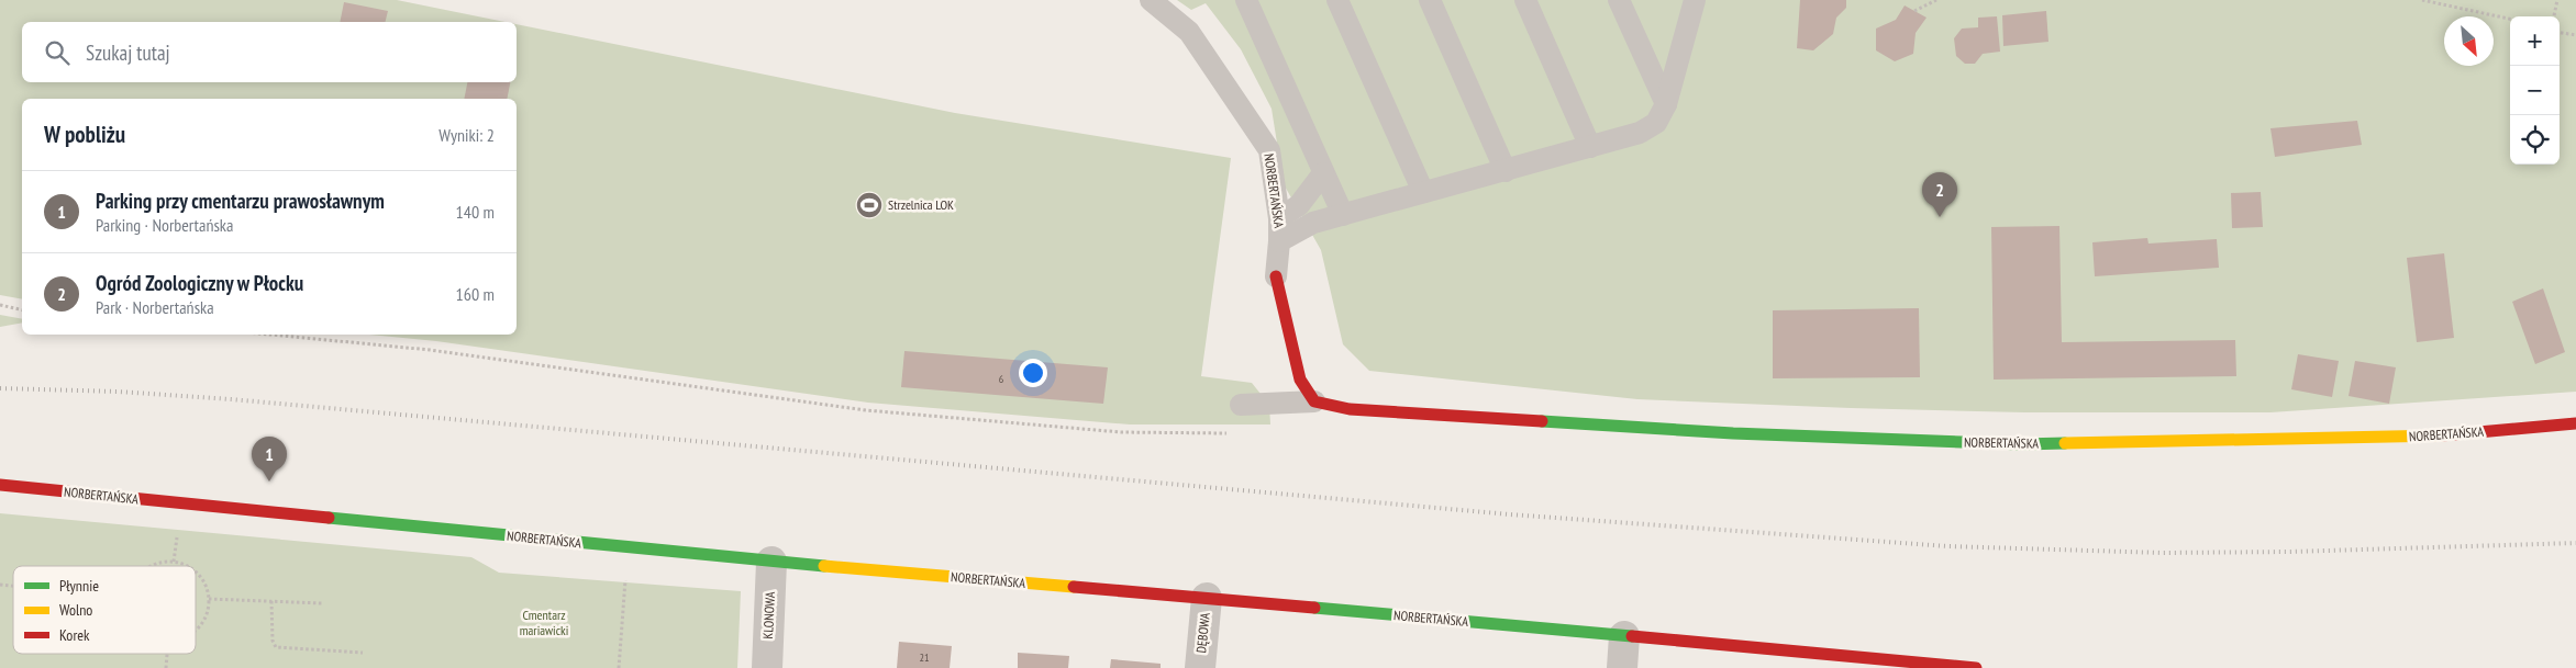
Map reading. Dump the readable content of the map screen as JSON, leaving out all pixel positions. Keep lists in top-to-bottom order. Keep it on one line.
{"streets":{"street":["NORBERTAŃSKA","KLONOWA","DĘBOWA"]},"crossings":[["NORBERTAŃSKA","KLONOWA"],["NORBERTAŃSKA","DĘBOWA"]],"parks":["Cmentarz mariawicki"],"places":{"sports":["Strzelnica LOK"]},"house_numbers":["6","21"],"legend":["Płynnie","Wolno","Korek"],"north":"bottom right","page":{"map_buttons":["+","−"],"search":"Szukaj tutaj","heading":["W pobliżu","Wyniki: 2"],"list":[{"mark":"1","name":"Parking przy cmentarzu prawosławnym","note":"Parking · Norbertańska","value":"140 m"},{"mark":"2","name":"Ogród Zoologiczny w Płocku","note":"Park · Norbertańska","value":"160 m"}],"pins":["2","1"]}}
